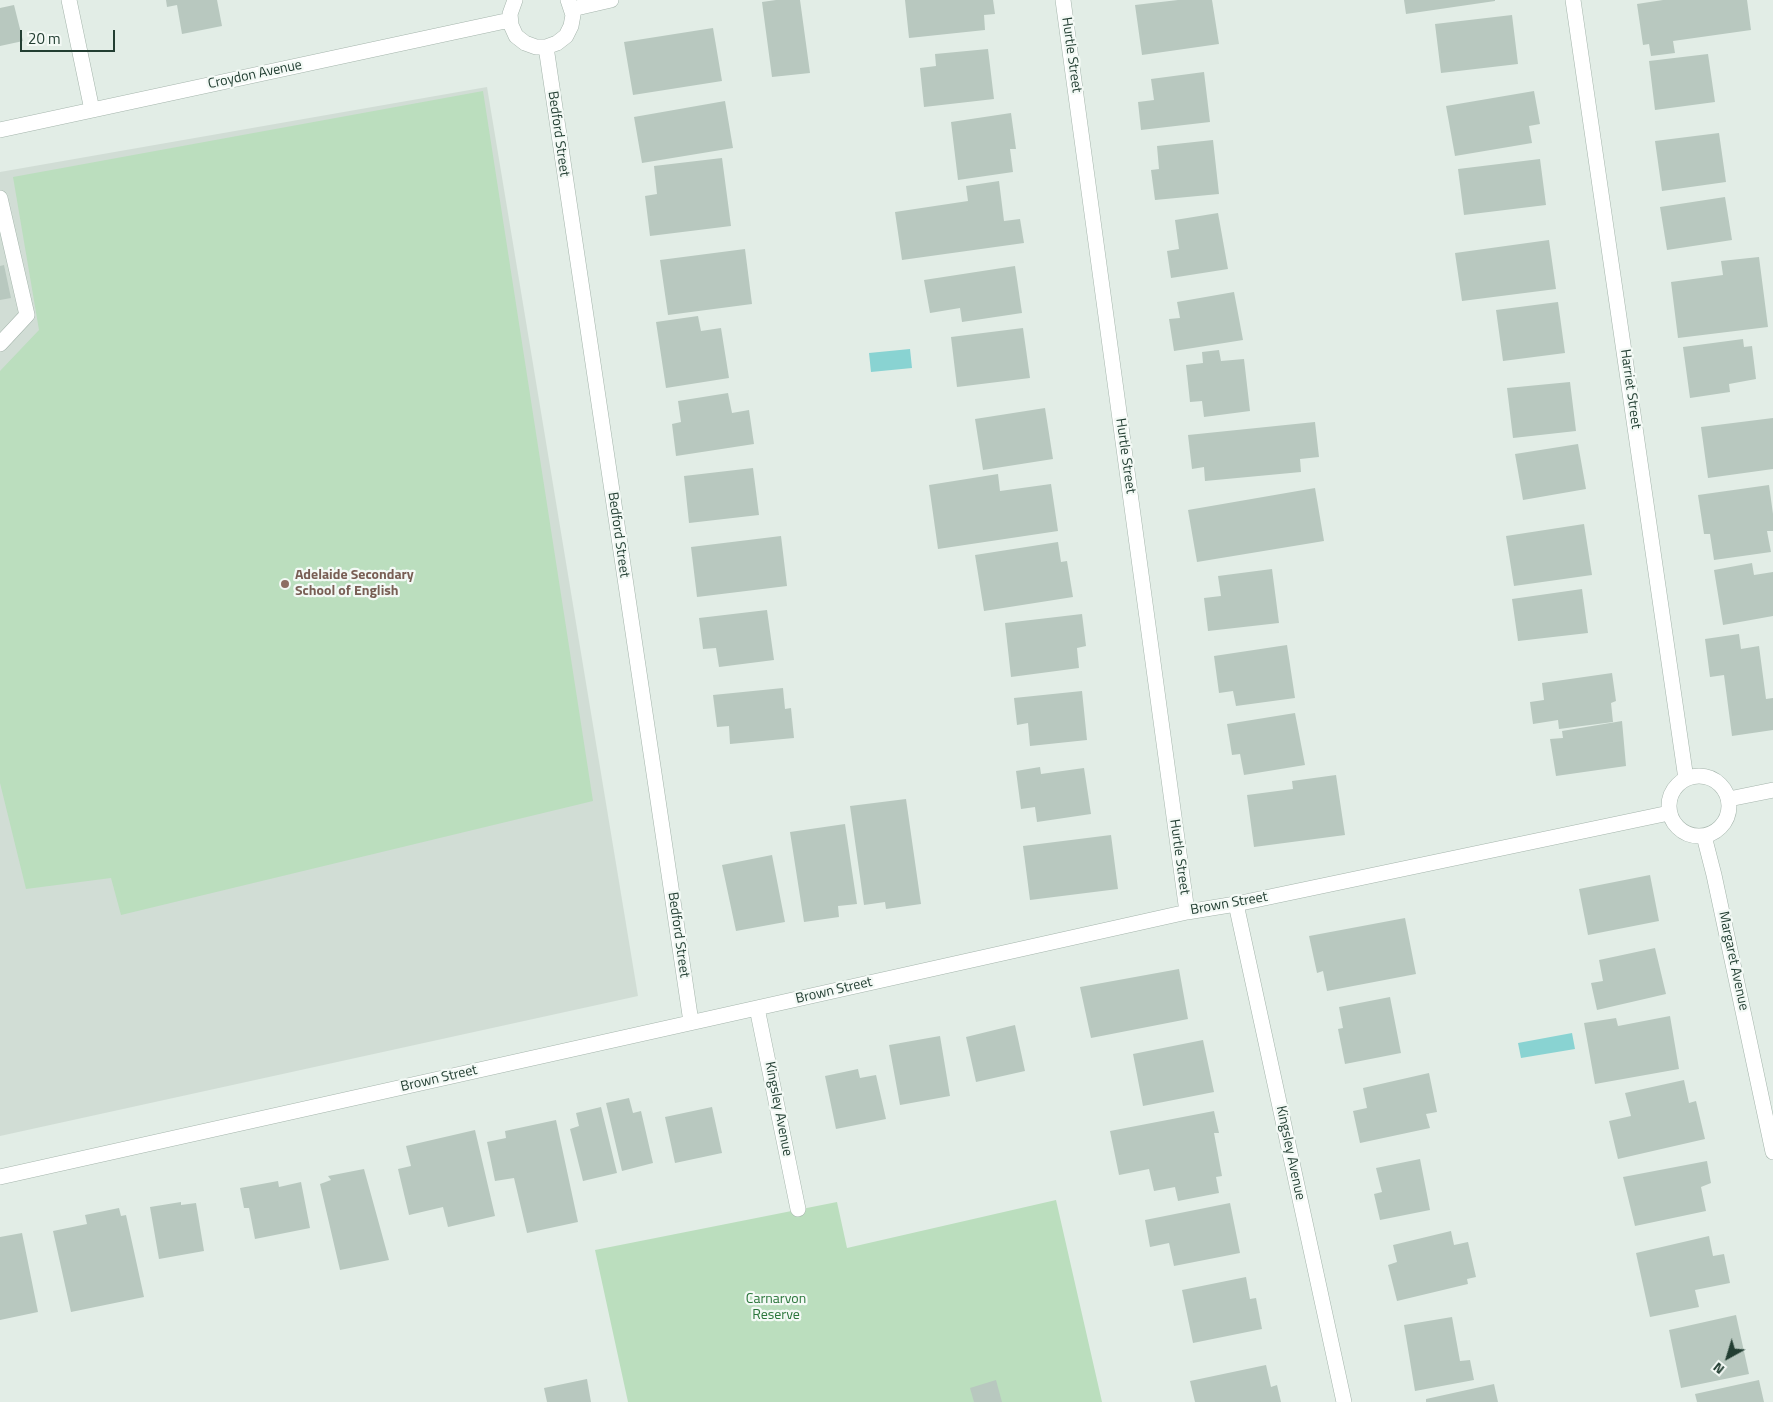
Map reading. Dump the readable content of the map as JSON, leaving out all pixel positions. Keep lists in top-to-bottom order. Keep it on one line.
{"streets":{"street":["Hurtle Street","Croydon Avenue","Bedford Street","Harriet Street","Brown Street","Margaret Avenue","Kingsley Avenue"]},"crossings":[["Hurtle Street","Brown Street"],["Bedford Street","Brown Street"],["Harriet Street","Brown Street"],["Harriet Street","Margaret Avenue"],["Brown Street","Margaret Avenue"],["Brown Street","Kingsley Avenue"]],"parks":["Carnarvon Reserve"],"places":["Adelaide Secondary School of English"],"scale_bar":"20 m","north":"bottom left"}
